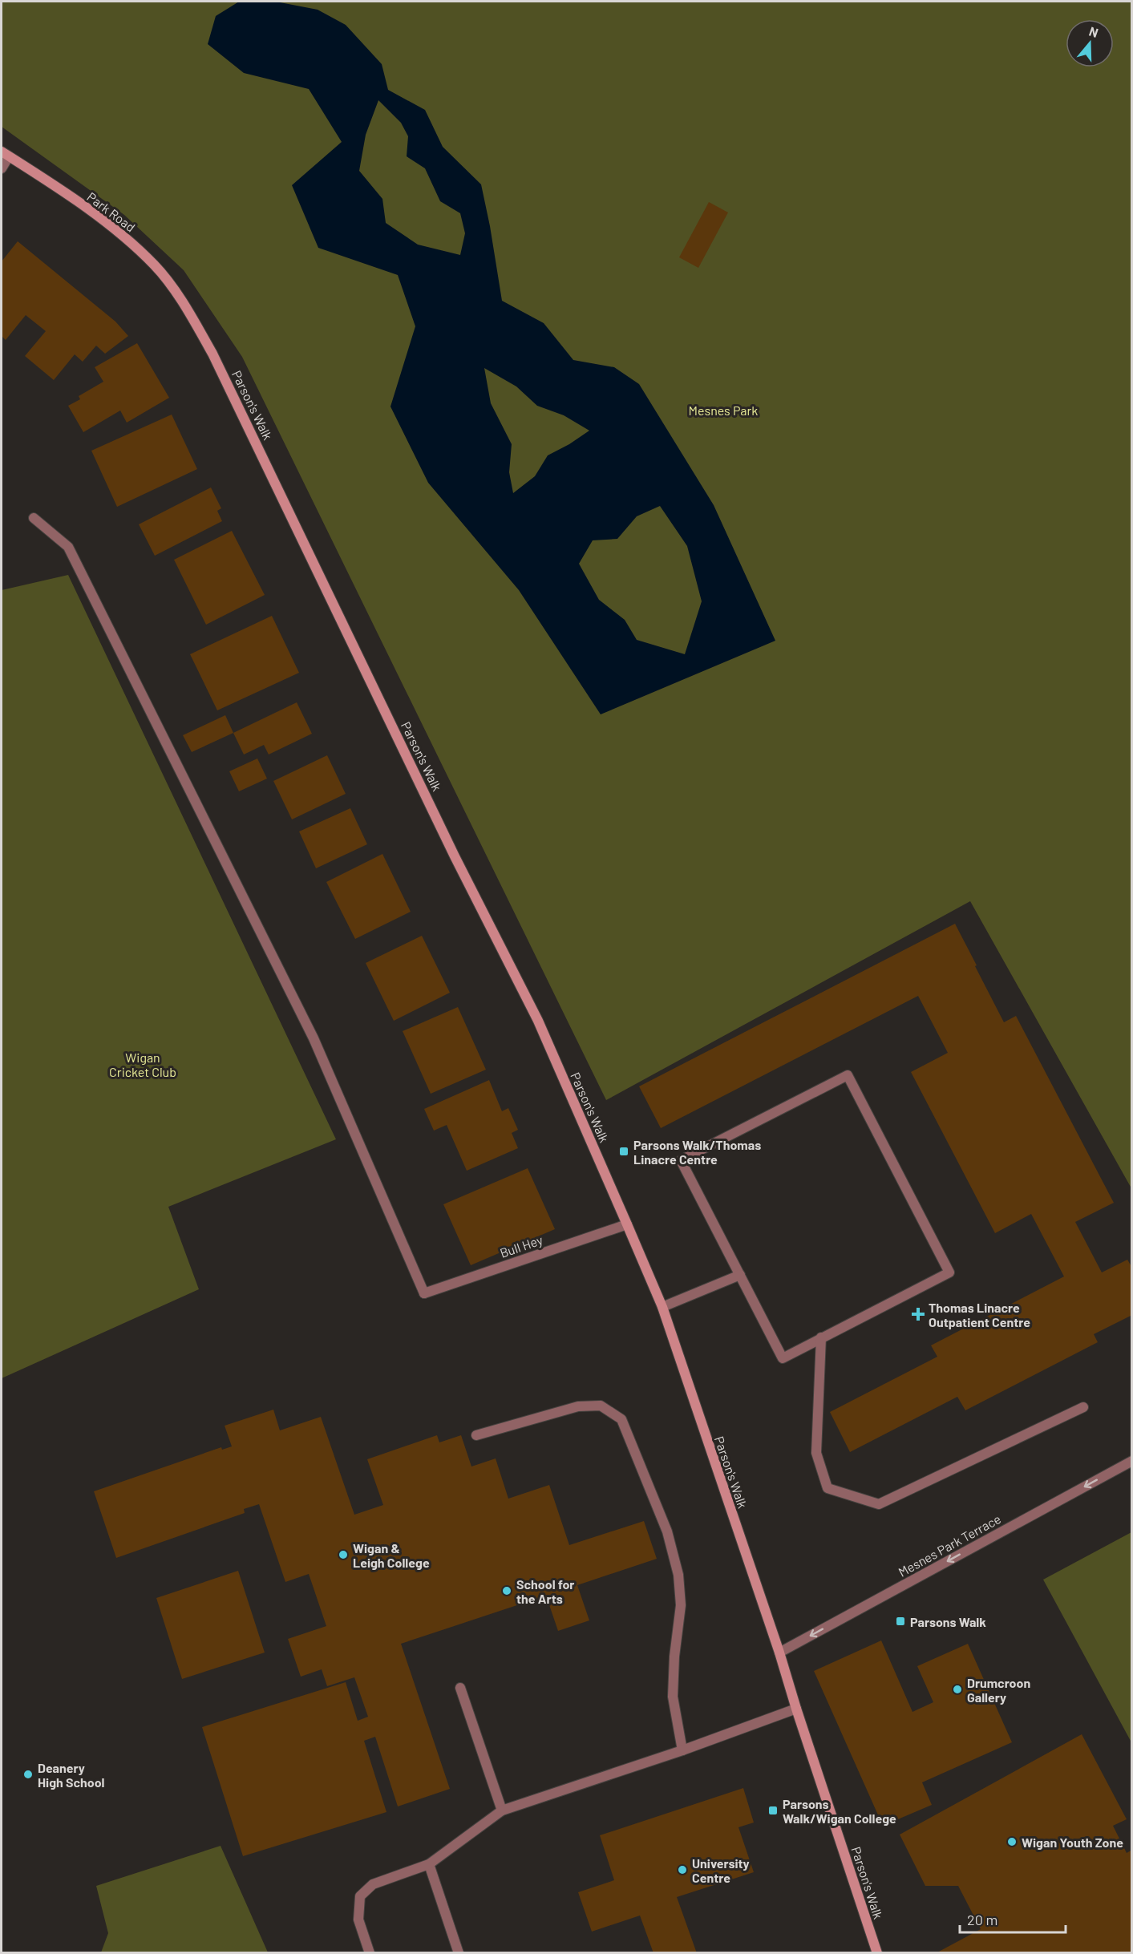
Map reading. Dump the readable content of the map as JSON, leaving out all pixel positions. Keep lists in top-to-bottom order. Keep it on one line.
{"streets":{"main road":["Park Road","Parson's Walk"],"street":["Bull Hey","Mesnes Park Terrace"]},"crossings":[["Park Road","Parson's Walk"],["Parson's Walk","Bull Hey"],["Parson's Walk","Mesnes Park Terrace"]],"one_way":["Mesnes Park Terrace"],"parks":["Mesnes Park","Wigan Cricket Club"],"places":{"transit":["Parsons Walk/Thomas Linacre Centre","Parsons Walk","Parsons Walk/Wigan College"],"health":["Thomas Linacre Outpatient Centre"],"other":["Wigan & Leigh College","School for the Arts","Drumcroon Gallery","Deanery High School","Wigan Youth Zone","University Centre"]},"scale_bar":"20 m","north":"top"}
